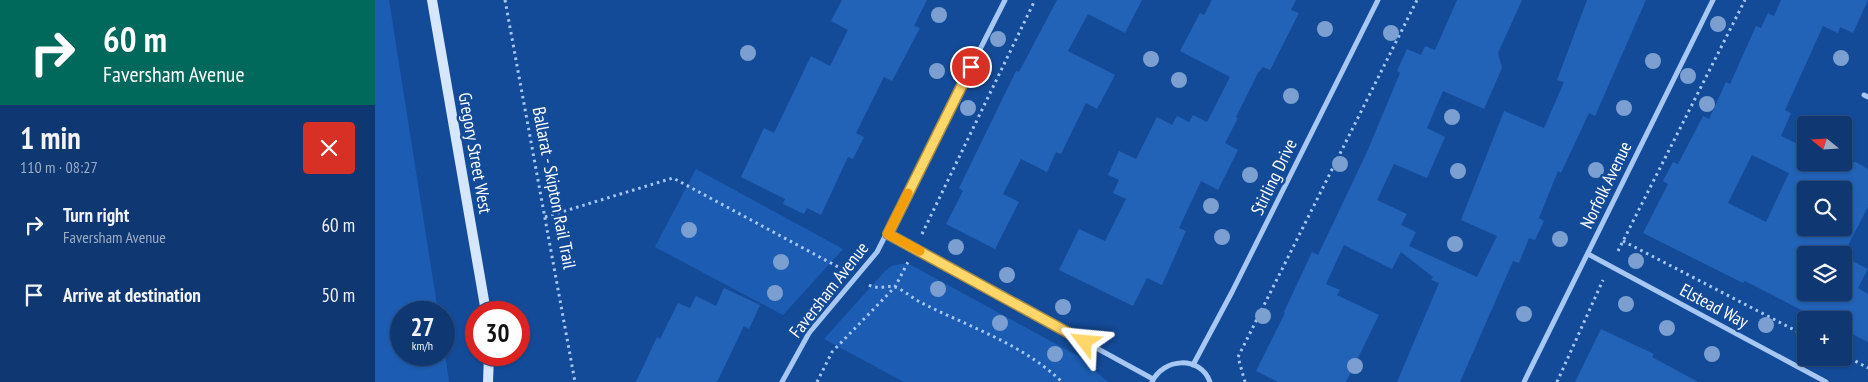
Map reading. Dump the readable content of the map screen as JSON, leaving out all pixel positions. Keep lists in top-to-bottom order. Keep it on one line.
{"streets":{"main road":["Gregory Street West"],"street":["Stirling Drive","Norfolk Avenue","Faversham Avenue","Elstead Way"],"path":["Ballarat - Skipton Rail Trail"]},"crossings":[["Norfolk Avenue","Elstead Way"]],"north":"left","page":{"turn":["60 m","Faversham Avenue"],"heading":["1 min","110 m · 08:27"],"map_buttons":"+","list":[{"name":"Turn right","note":"Faversham Avenue","value":"60 m"},{"name":"Arrive at destination","value":"50 m"}],"speed":"27 km/h","limit":"30"}}
